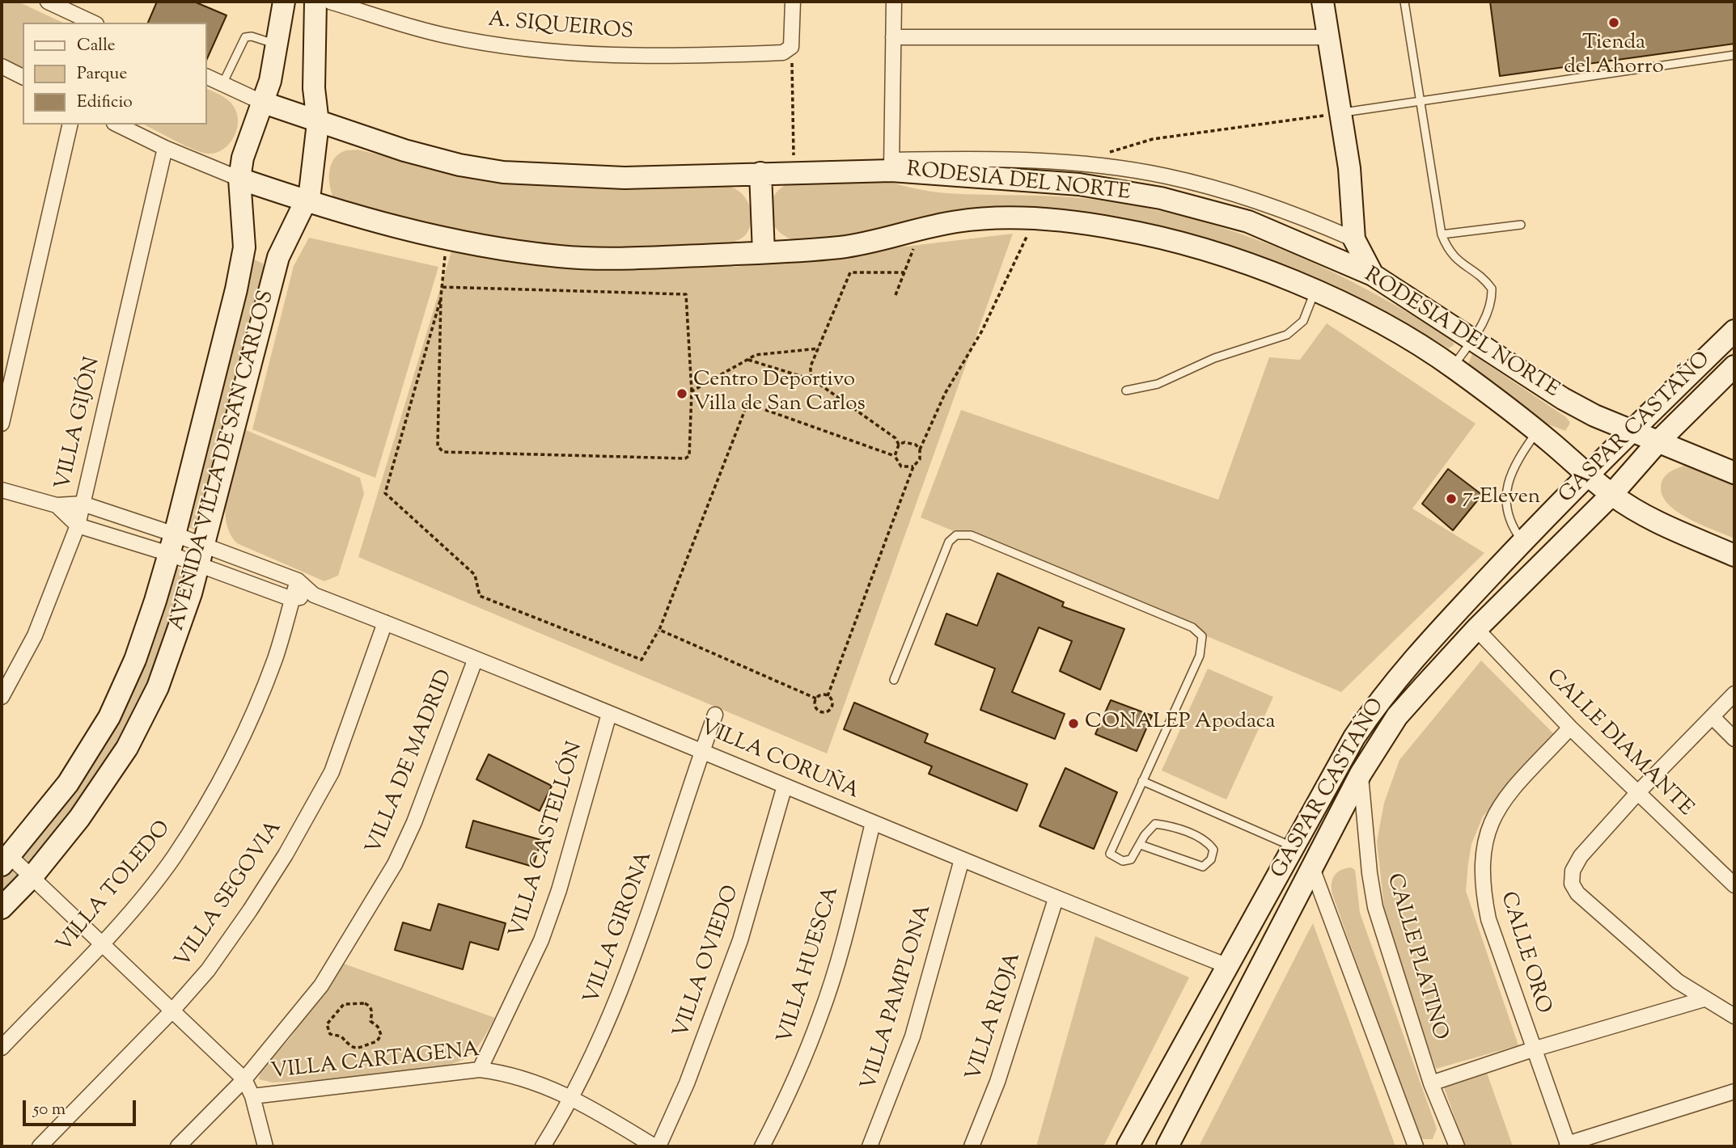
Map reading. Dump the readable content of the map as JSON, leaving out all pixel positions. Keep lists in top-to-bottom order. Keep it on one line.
{"streets":{"street":["A. SIQUEIROS","RODESIA DEL NORTE","VILLA GIJÓN","GASPAR CASTAÑO","AVENIDA VILLA DE SAN CARLOS","CALLE DIAMANTE","VILLA CORUÑA","VILLA DE MADRID","VILLA CASTELLÓN","VILLA TOLEDO","VILLA SEGOVIA","VILLA GIRONA","CALLE ORO","CALLE PLATINO","VILLA OVIEDO","VILLA HUESCA","VILLA PAMPLONA","VILLA RIOJA","VILLA CARTAGENA"]},"crossings":[["RODESIA DEL NORTE","GASPAR CASTAÑO"],["RODESIA DEL NORTE","AVENIDA VILLA DE SAN CARLOS"],["VILLA GIJÓN","VILLA CORUÑA"],["GASPAR CASTAÑO","CALLE DIAMANTE"],["GASPAR CASTAÑO","VILLA CORUÑA"],["GASPAR CASTAÑO","CALLE PLATINO"],["AVENIDA VILLA DE SAN CARLOS","VILLA CORUÑA"],["CALLE DIAMANTE","CALLE ORO"],["VILLA CORUÑA","VILLA DE MADRID"],["VILLA CORUÑA","VILLA CASTELLÓN"],["VILLA CORUÑA","VILLA TOLEDO"],["VILLA CORUÑA","VILLA SEGOVIA"],["VILLA CORUÑA","VILLA GIRONA"],["VILLA CORUÑA","VILLA OVIEDO"],["VILLA CORUÑA","VILLA HUESCA"],["VILLA CORUÑA","VILLA PAMPLONA"],["VILLA CORUÑA","VILLA RIOJA"],["VILLA CASTELLÓN","VILLA CARTAGENA"],["VILLA GIRONA","VILLA CARTAGENA"],["VILLA OVIEDO","VILLA CARTAGENA"]],"places":["Tienda del Ahorro","Centro Deportivo Villa de San Carlos","7-Eleven","CONALEP Apodaca"],"legend":["Calle","Parque","Edificio"],"scale_bar":"50 m"}
